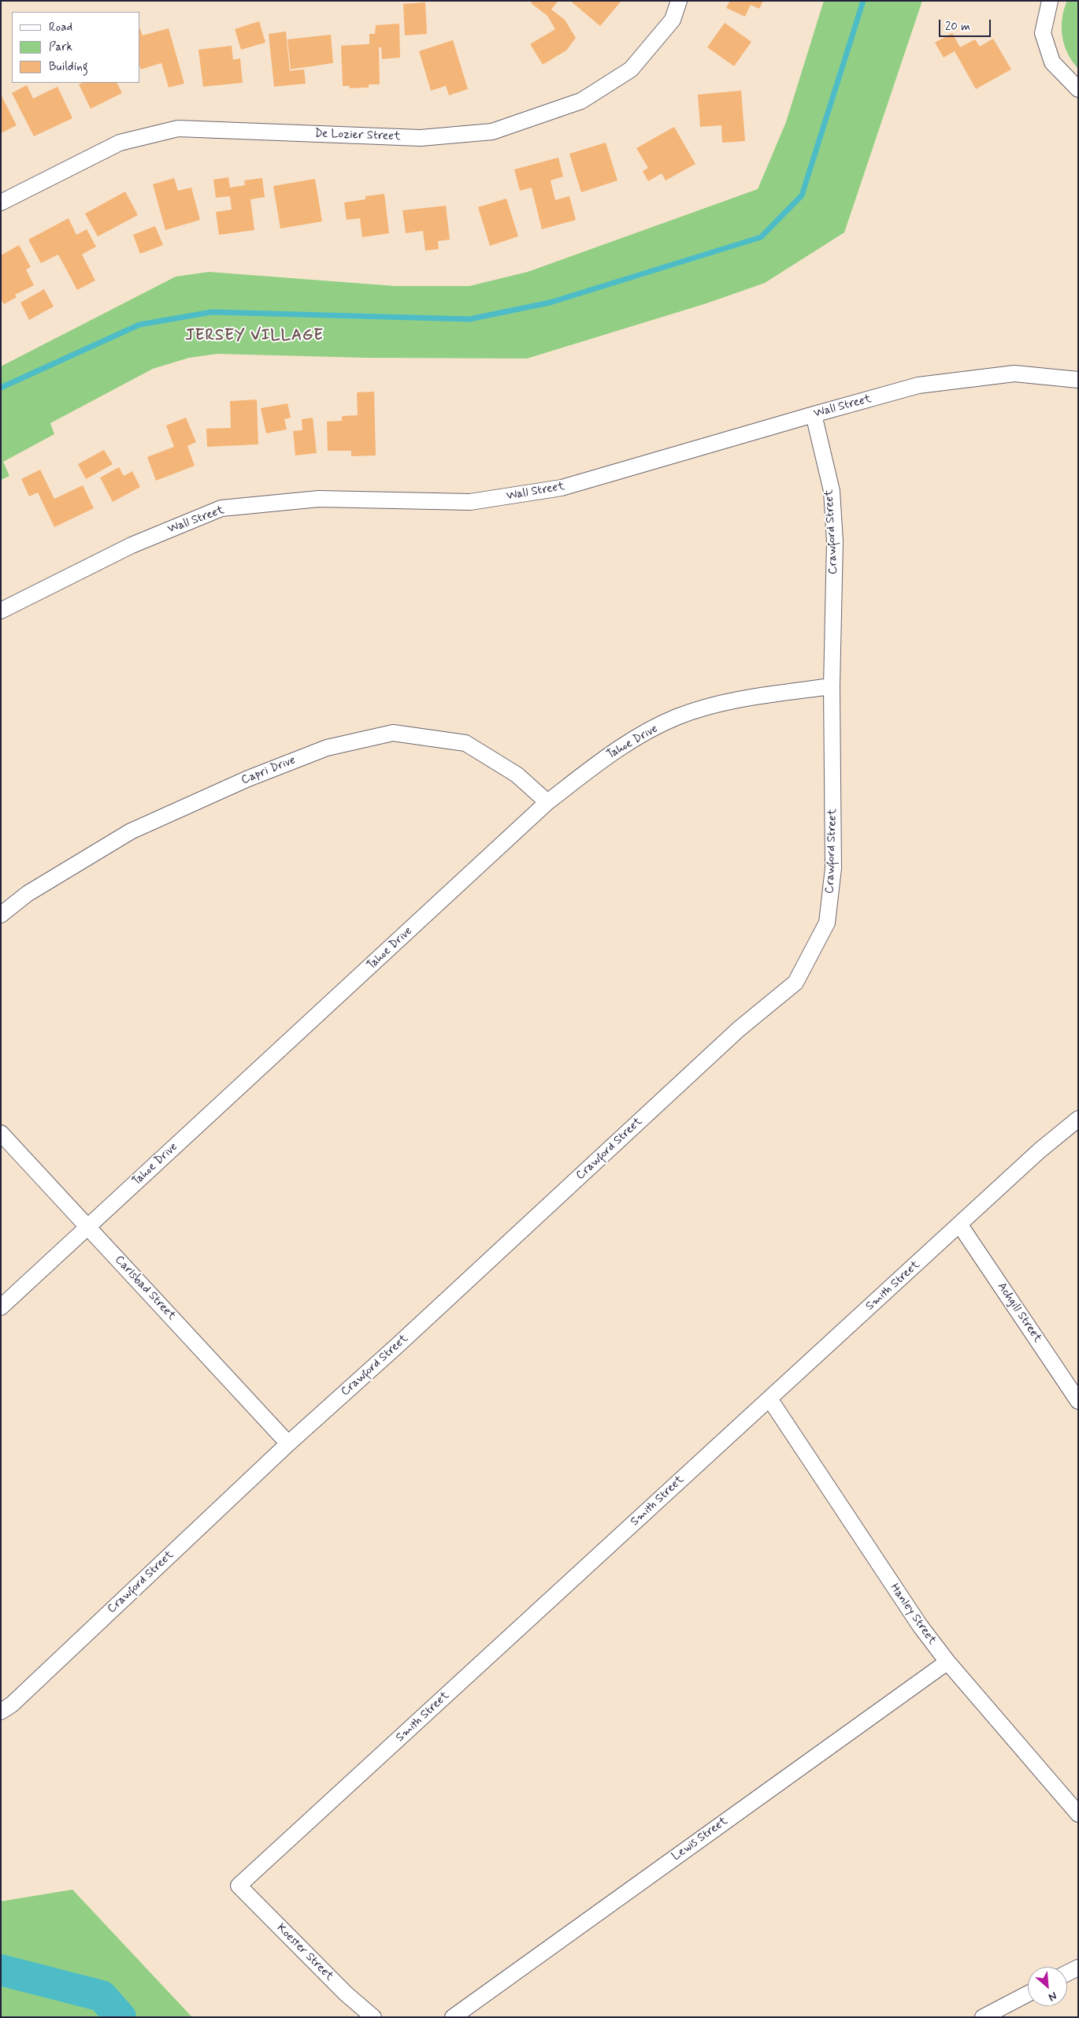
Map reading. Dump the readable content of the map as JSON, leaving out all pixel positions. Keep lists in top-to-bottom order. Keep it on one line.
{"streets":{"street":["De Lozier Street","Wall Street","Crawford Street","Tahoe Drive","Capri Drive","Smith Street","Carlsbad Street","Achgill Street","Hanley Street","Lewis Street","Koester Street"]},"crossings":[["Wall Street","Crawford Street"],["Crawford Street","Tahoe Drive"],["Crawford Street","Carlsbad Street"],["Tahoe Drive","Capri Drive"],["Tahoe Drive","Carlsbad Street"],["Smith Street","Achgill Street"],["Smith Street","Hanley Street"],["Smith Street","Koester Street"],["Hanley Street","Lewis Street"]],"districts":["JERSEY VILLAGE"],"legend":["Road","Park","Building"],"scale_bar":"20 m","north":"bottom right"}
